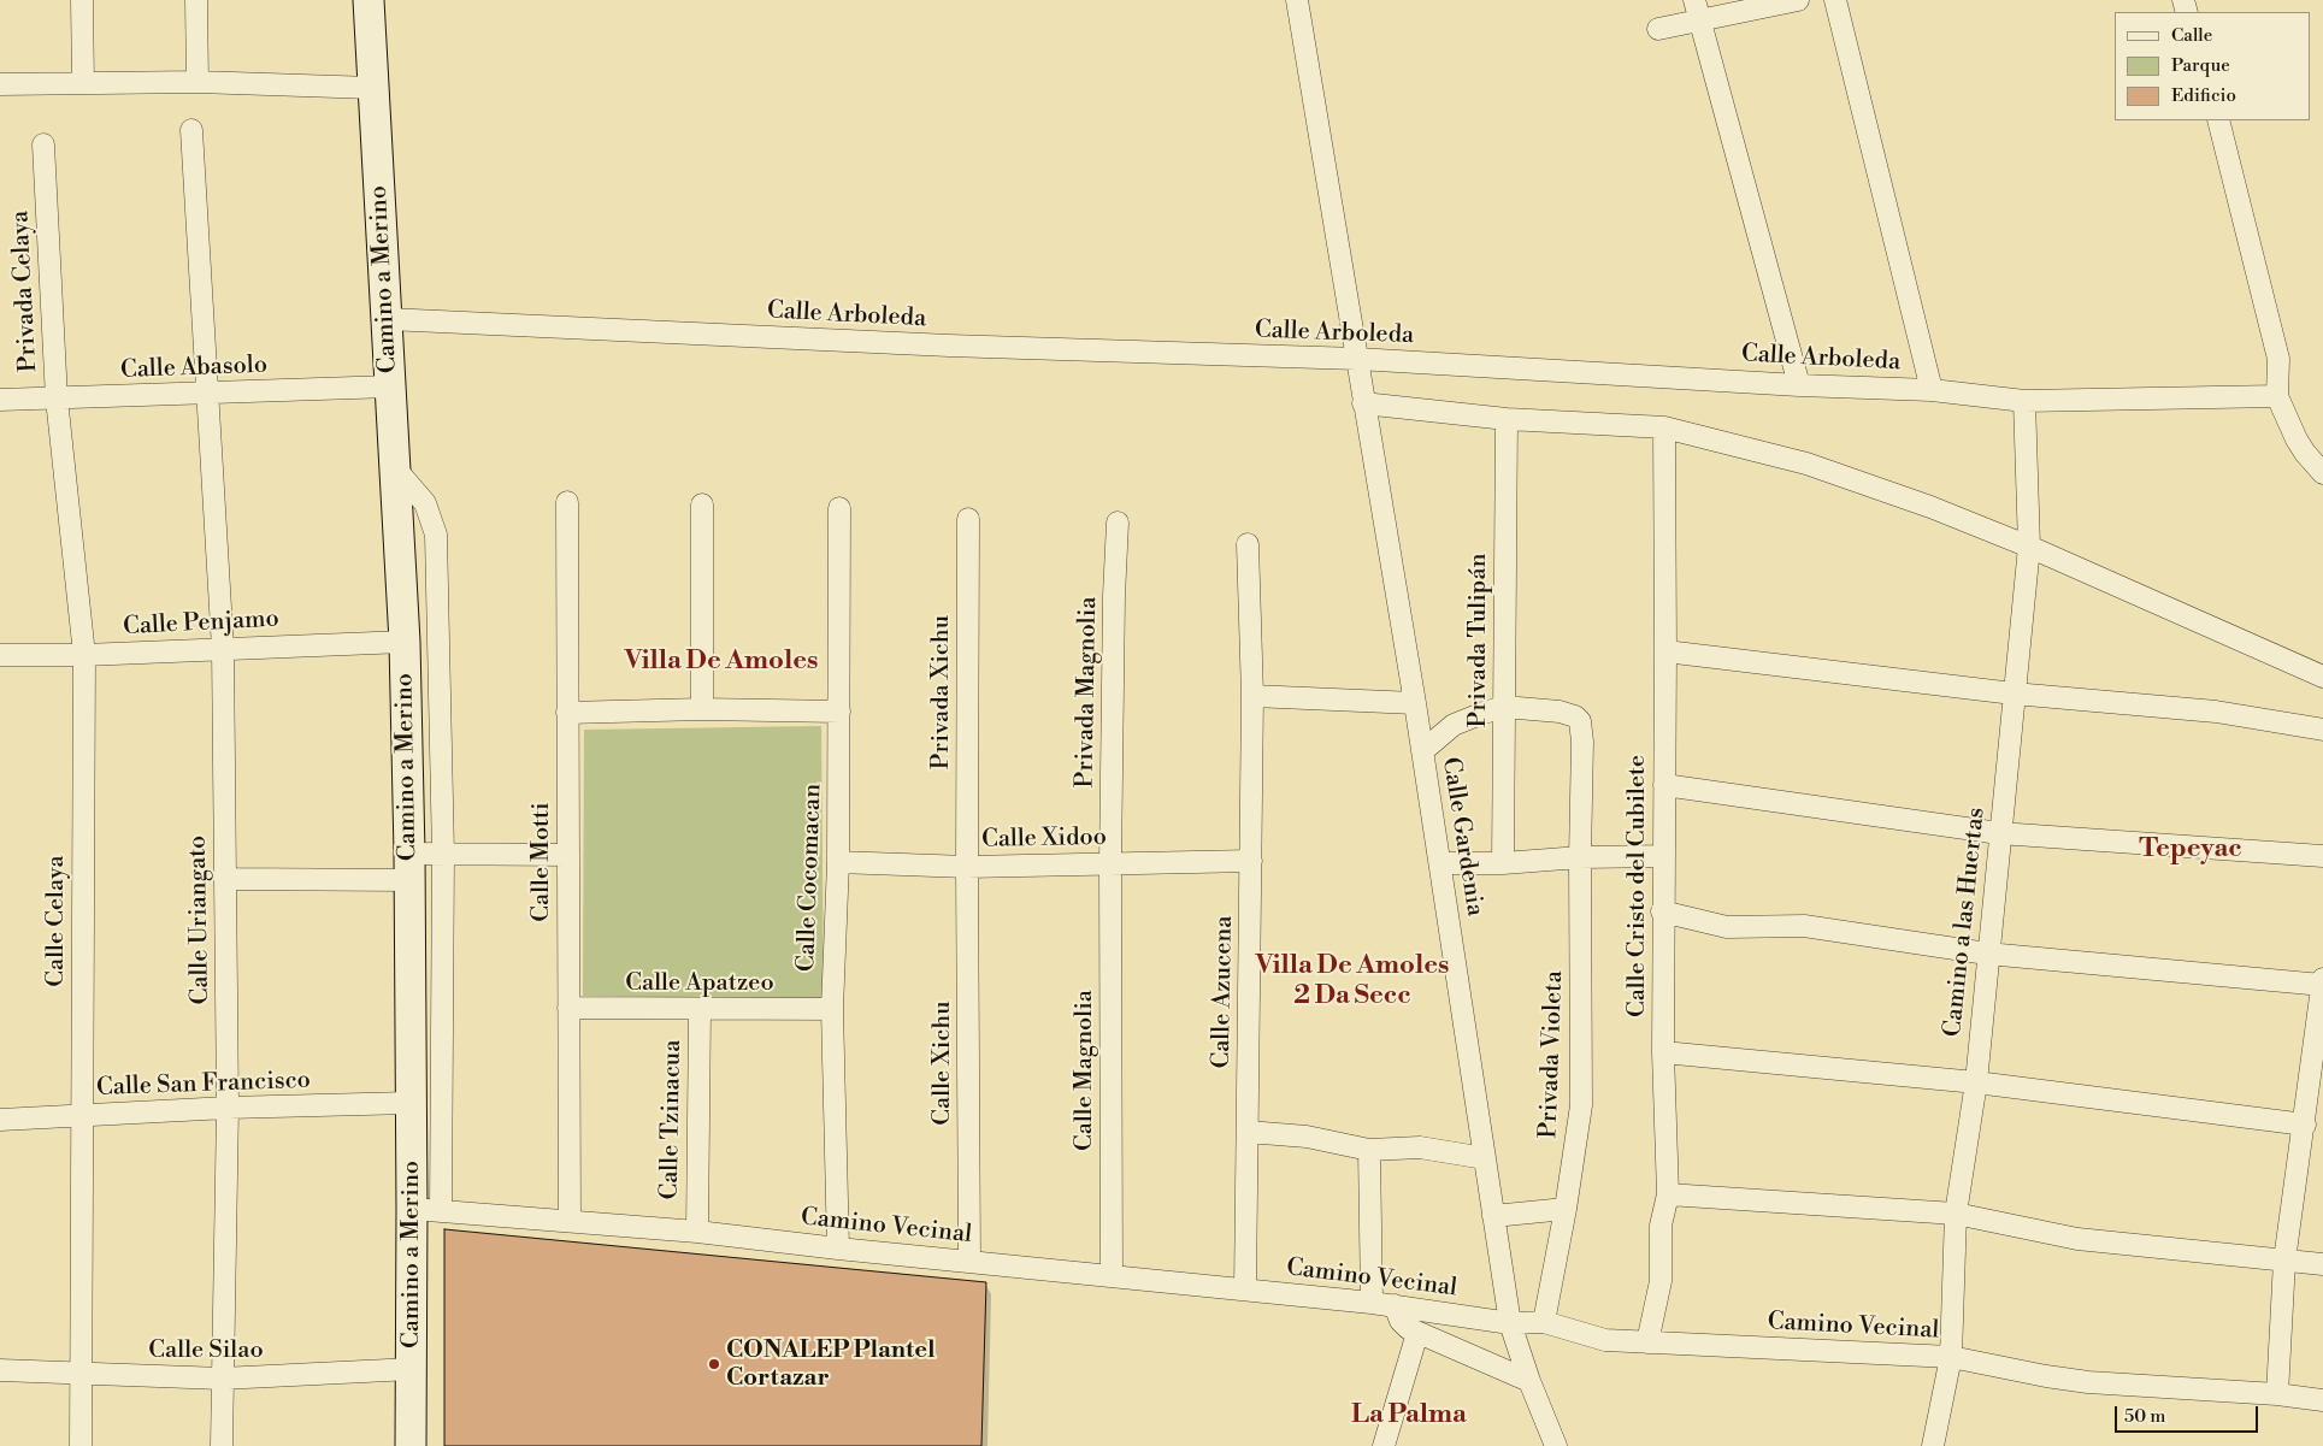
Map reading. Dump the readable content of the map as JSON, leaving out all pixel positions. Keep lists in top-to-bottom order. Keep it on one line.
{"streets":{"street":["Camino a Merino","Privada Celaya","Calle Arboleda","Calle Abasolo","Calle Penjamo","Privada Tulipán","Privada Xichu","Privada Magnolia","Calle Gardenia","Calle Xidoo","Calle Motti","Calle Cocomacan","Calle Cristo del Cubilete","Calle Uriangato","Calle Celaya","Camino a las Huertas","Calle Apatzeo","Calle Azucena","Privada Violeta","Calle Xichu","Calle Magnolia","Calle San Francisco","Calle Tzinacua","Camino Vecinal","Calle Silao"]},"crossings":[["Camino a Merino","Calle Arboleda"],["Camino a Merino","Calle Abasolo"],["Camino a Merino","Calle Penjamo"],["Camino a Merino","Calle San Francisco"],["Camino a Merino","Camino Vecinal"],["Camino a Merino","Calle Silao"],["Privada Celaya","Calle Abasolo"],["Privada Celaya","Calle Celaya"],["Calle Arboleda","Calle Gardenia"],["Calle Arboleda","Camino a las Huertas"],["Calle Abasolo","Calle Uriangato"],["Calle Abasolo","Calle Celaya"],["Calle Penjamo","Calle Uriangato"],["Calle Penjamo","Calle Celaya"],["Privada Tulipán","Privada Violeta"],["Privada Xichu","Calle Xidoo"],["Privada Xichu","Calle Xichu"],["Privada Magnolia","Calle Xidoo"],["Privada Magnolia","Calle Magnolia"],["Calle Gardenia","Camino Vecinal"],["Calle Xidoo","Calle Cocomacan"],["Calle Xidoo","Calle Azucena"],["Calle Xidoo","Calle Xichu"],["Calle Xidoo","Calle Magnolia"],["Calle Motti","Calle Apatzeo"],["Calle Motti","Camino Vecinal"],["Calle Cocomacan","Calle Apatzeo"],["Calle Cocomacan","Camino Vecinal"],["Calle Cristo del Cubilete","Camino Vecinal"],["Calle Uriangato","Calle San Francisco"],["Calle Uriangato","Calle Silao"],["Calle Celaya","Calle San Francisco"],["Calle Celaya","Calle Silao"],["Camino a las Huertas","Camino Vecinal"],["Calle Apatzeo","Calle Tzinacua"],["Calle Azucena","Camino Vecinal"],["Privada Violeta","Camino Vecinal"],["Calle Xichu","Camino Vecinal"],["Calle Magnolia","Camino Vecinal"],["Calle Tzinacua","Camino Vecinal"]],"districts":["Villa De Amoles","Tepeyac","Villa De Amoles 2 Da Secc","La Palma"],"places":["CONALEP Plantel Cortazar"],"legend":["Calle","Parque","Edificio"],"scale_bar":"50 m"}
